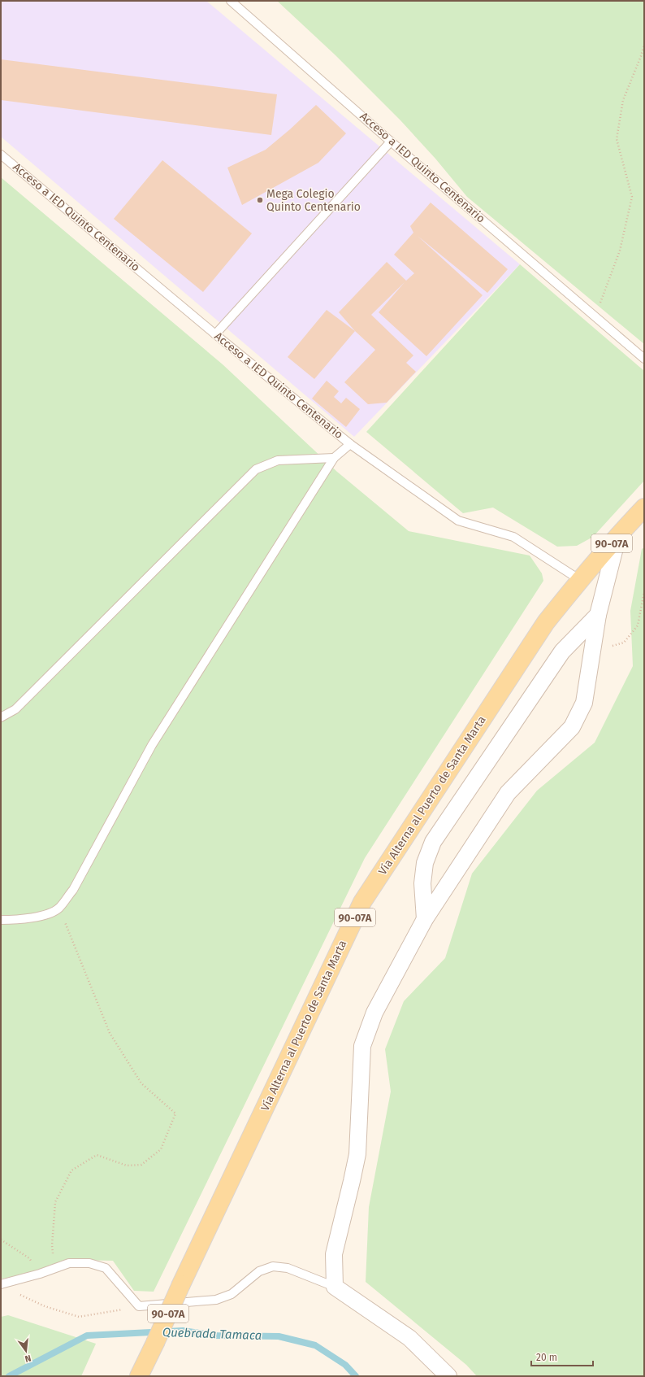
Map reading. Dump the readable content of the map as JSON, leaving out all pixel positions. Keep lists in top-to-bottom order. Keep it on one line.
{"streets":{"main road":["90-07A","Vía Alterna al Puerto de Santa Marta"],"lane":["Acceso a IED Quinto Centenario"]},"crossings":[["Acceso a IED Quinto Centenario","Vía Alterna al Puerto de Santa Marta"]],"water":["Quebrada Tamaca"],"places":["Mega Colegio Quinto Centenario"],"scale_bar":"20 m","north":"bottom"}
